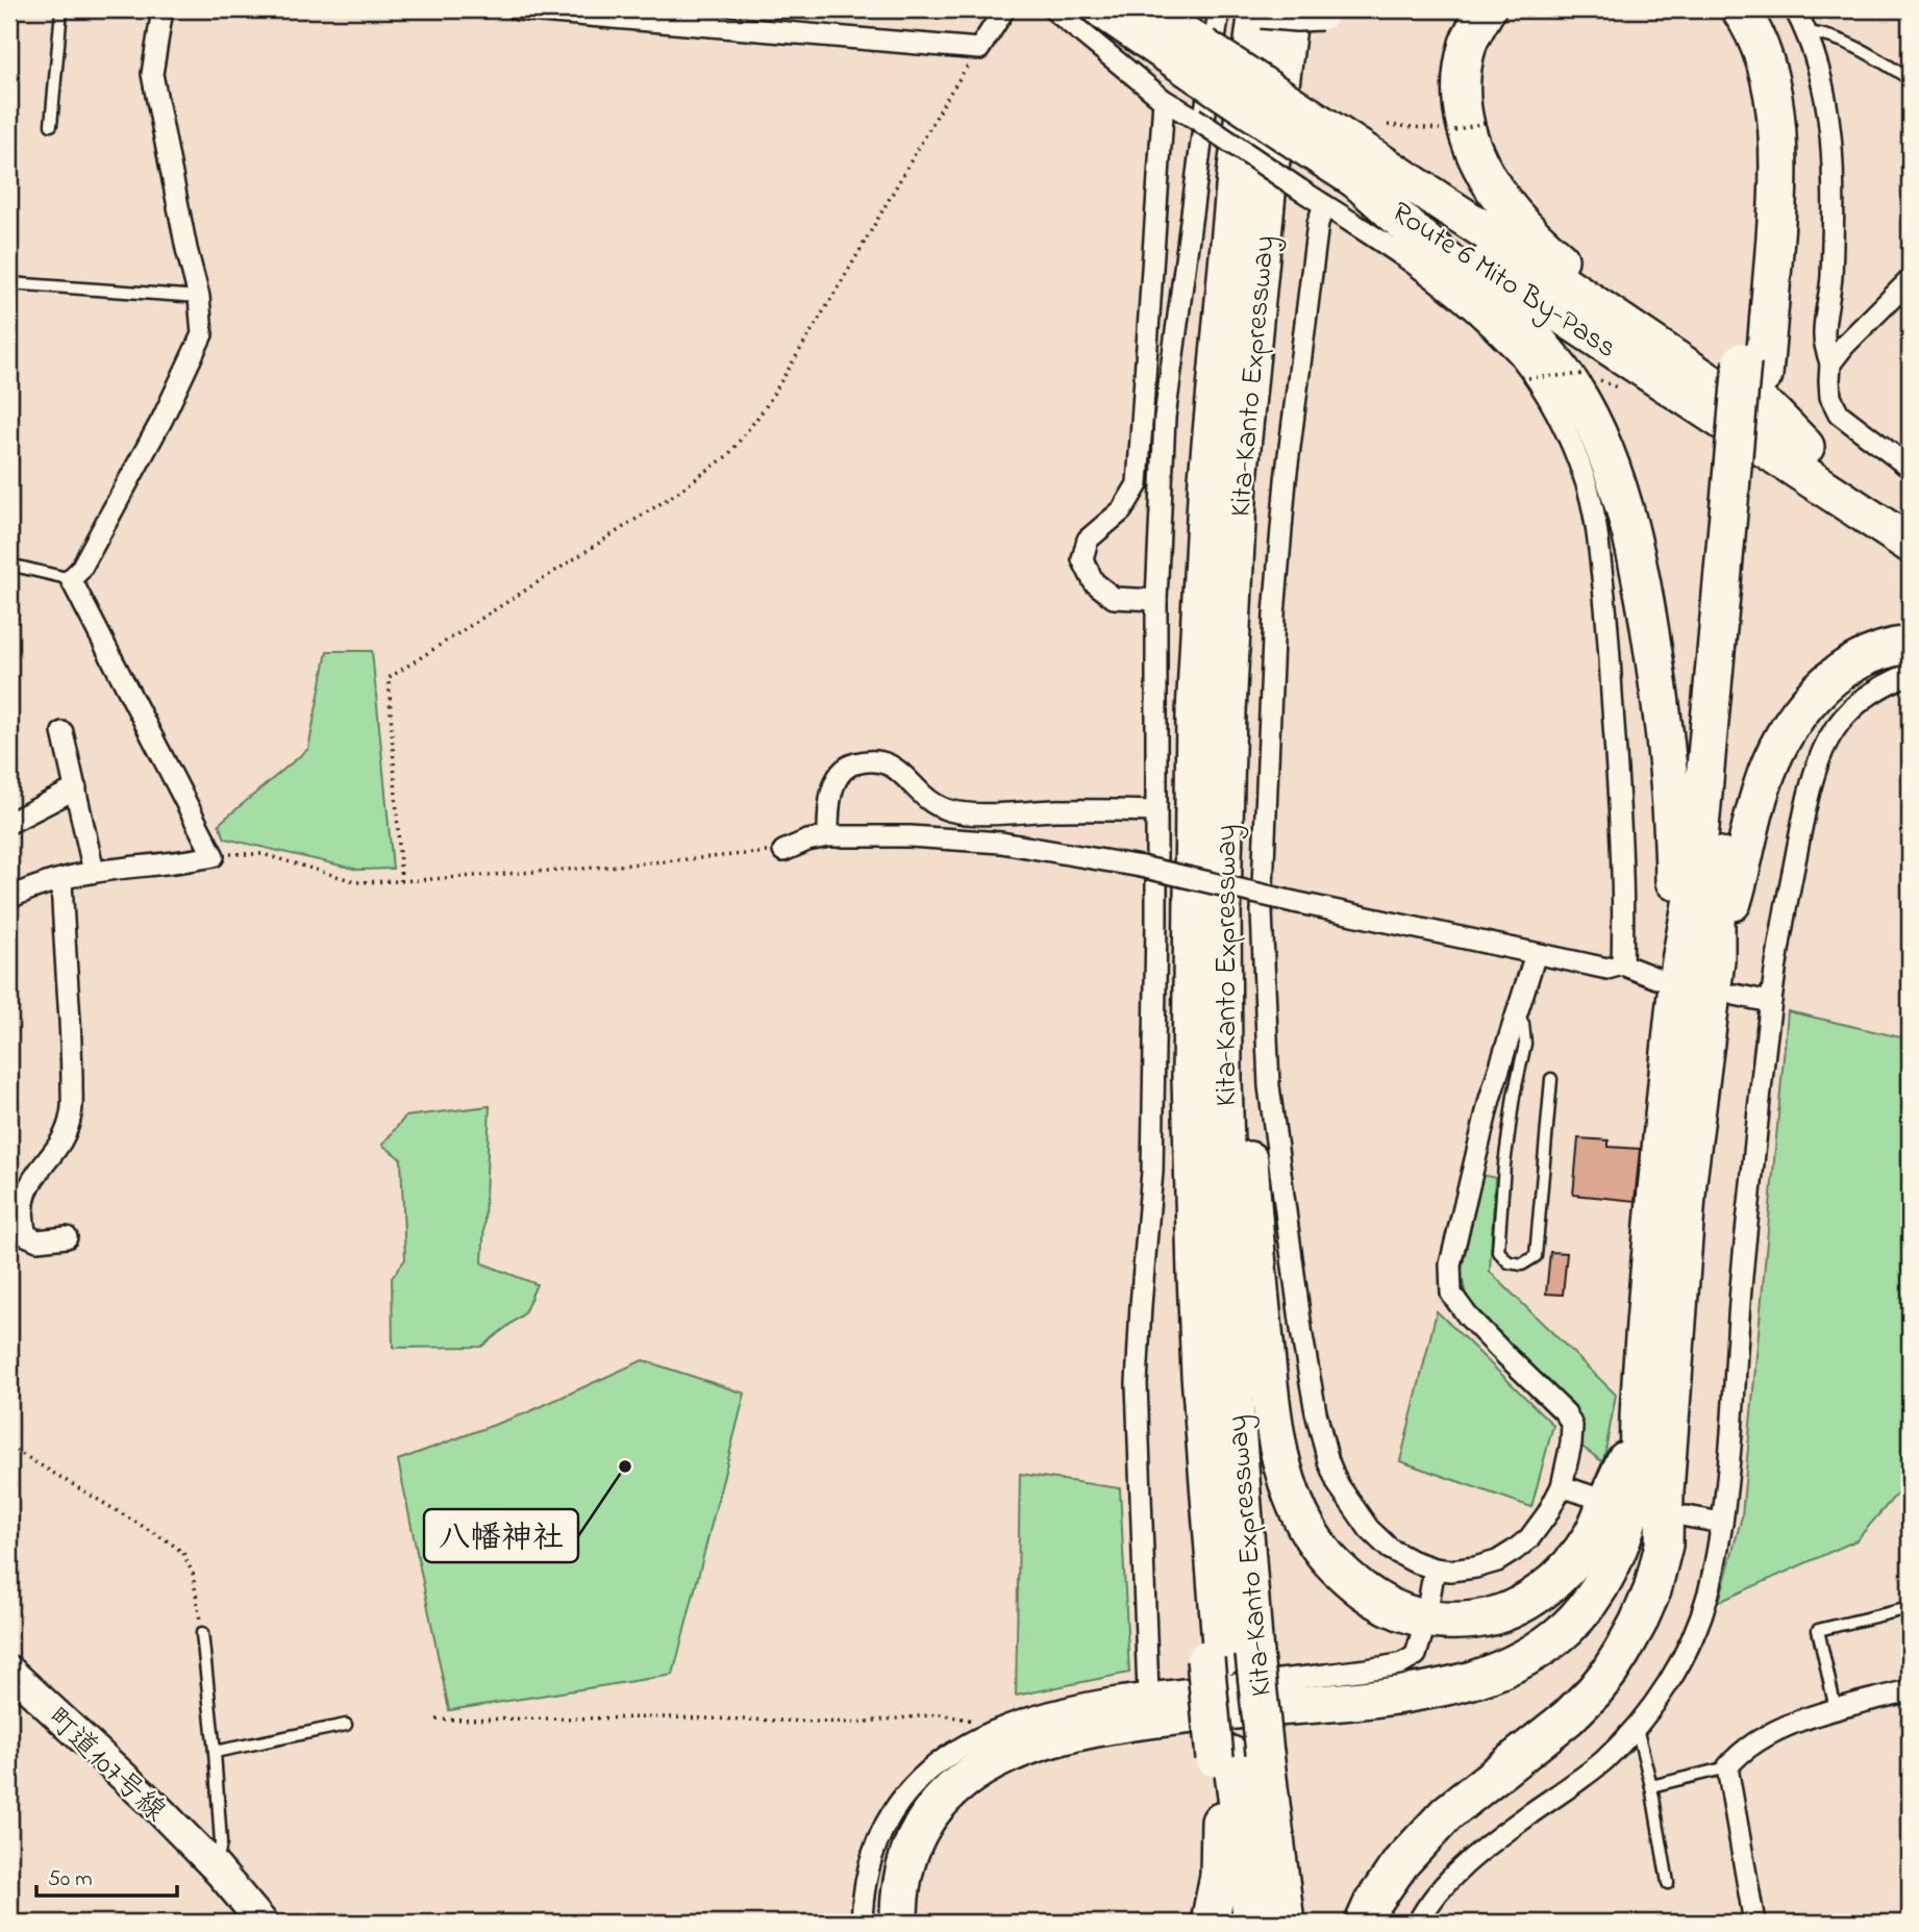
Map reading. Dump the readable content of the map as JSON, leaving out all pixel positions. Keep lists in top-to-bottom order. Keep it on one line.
{"streets":{"highway":["Route 6 Mito By-Pass","Kita-Kanto Expressway"],"street":["町道107号線"]},"places":["八幡神社"],"scale_bar":"50 m"}
